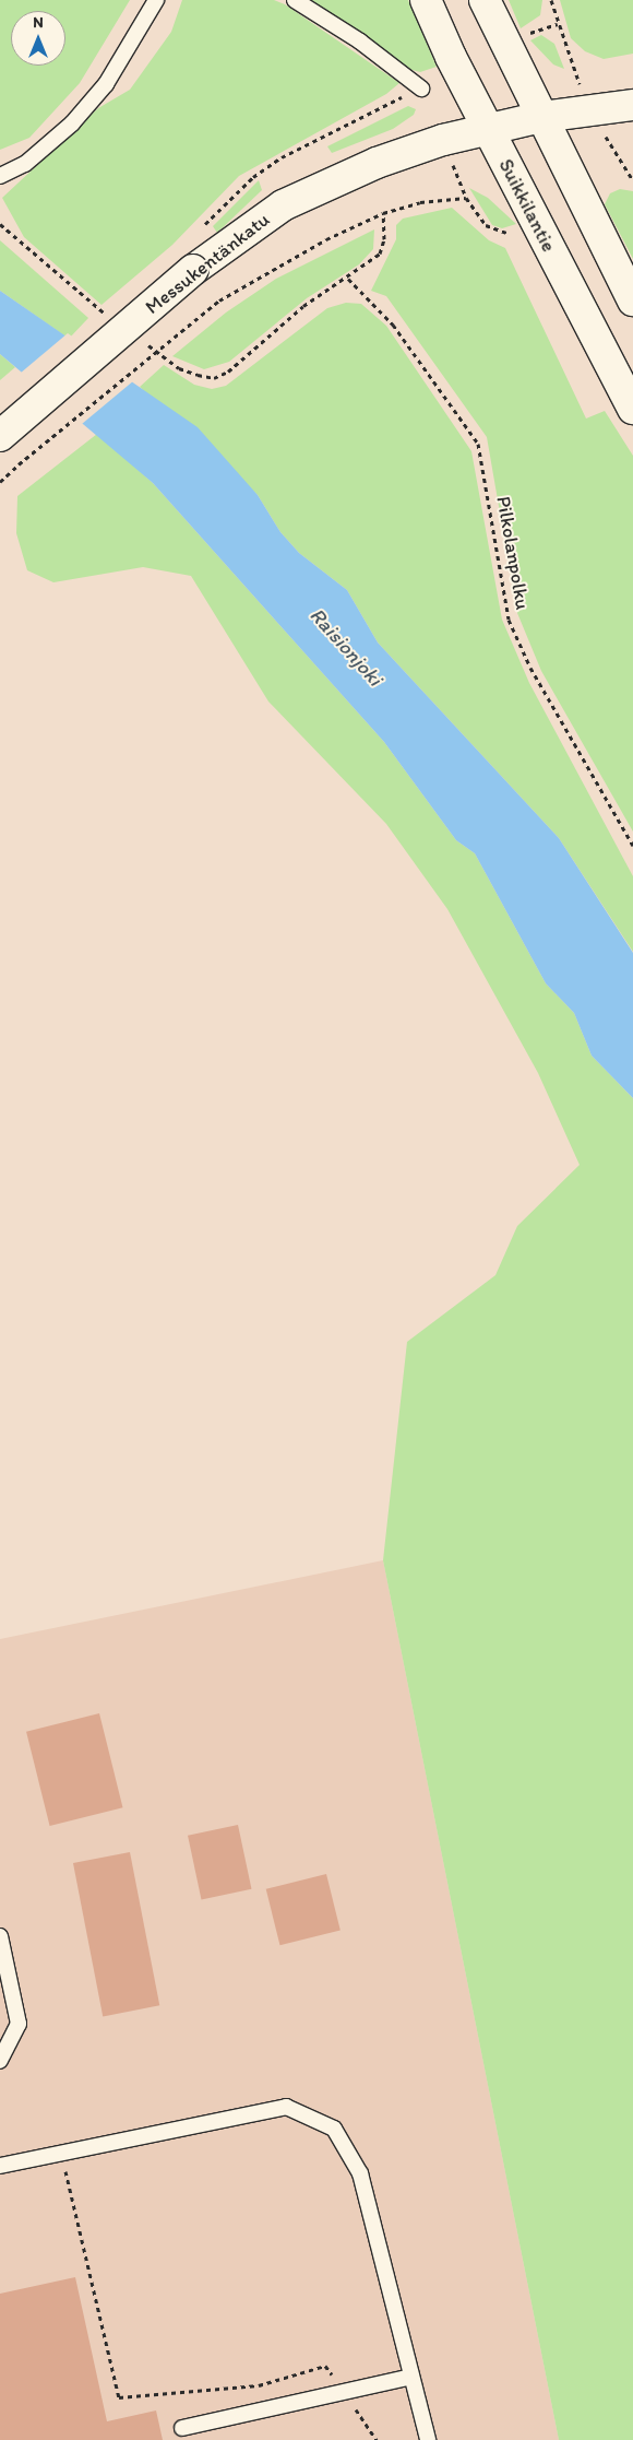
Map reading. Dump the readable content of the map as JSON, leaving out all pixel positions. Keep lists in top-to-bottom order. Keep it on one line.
{"streets":{"main road":["Suikkilantie","Messukentänkatu"],"path":["Pilkolanpolku"]},"crossings":[["Suikkilantie","Messukentänkatu"]],"water":["Raisionjoki"],"north":"top"}
